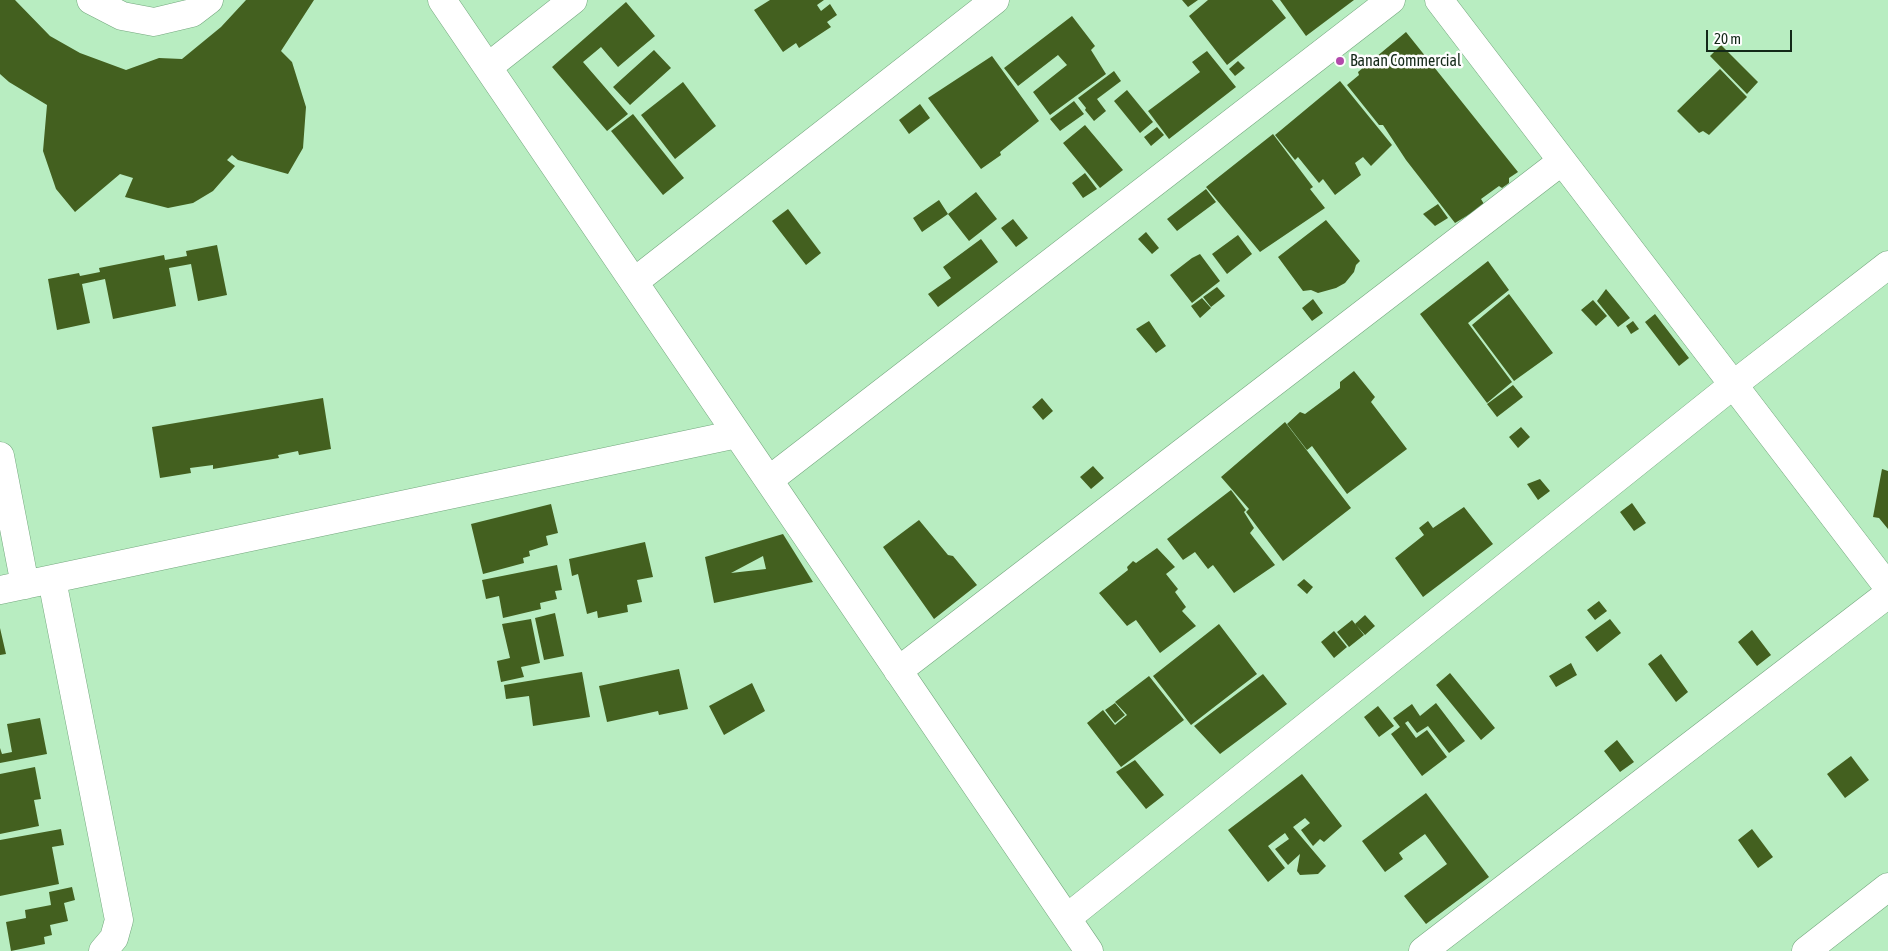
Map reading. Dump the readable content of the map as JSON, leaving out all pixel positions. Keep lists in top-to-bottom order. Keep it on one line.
{"places":["Banan Commercial"],"scale_bar":"20 m"}
